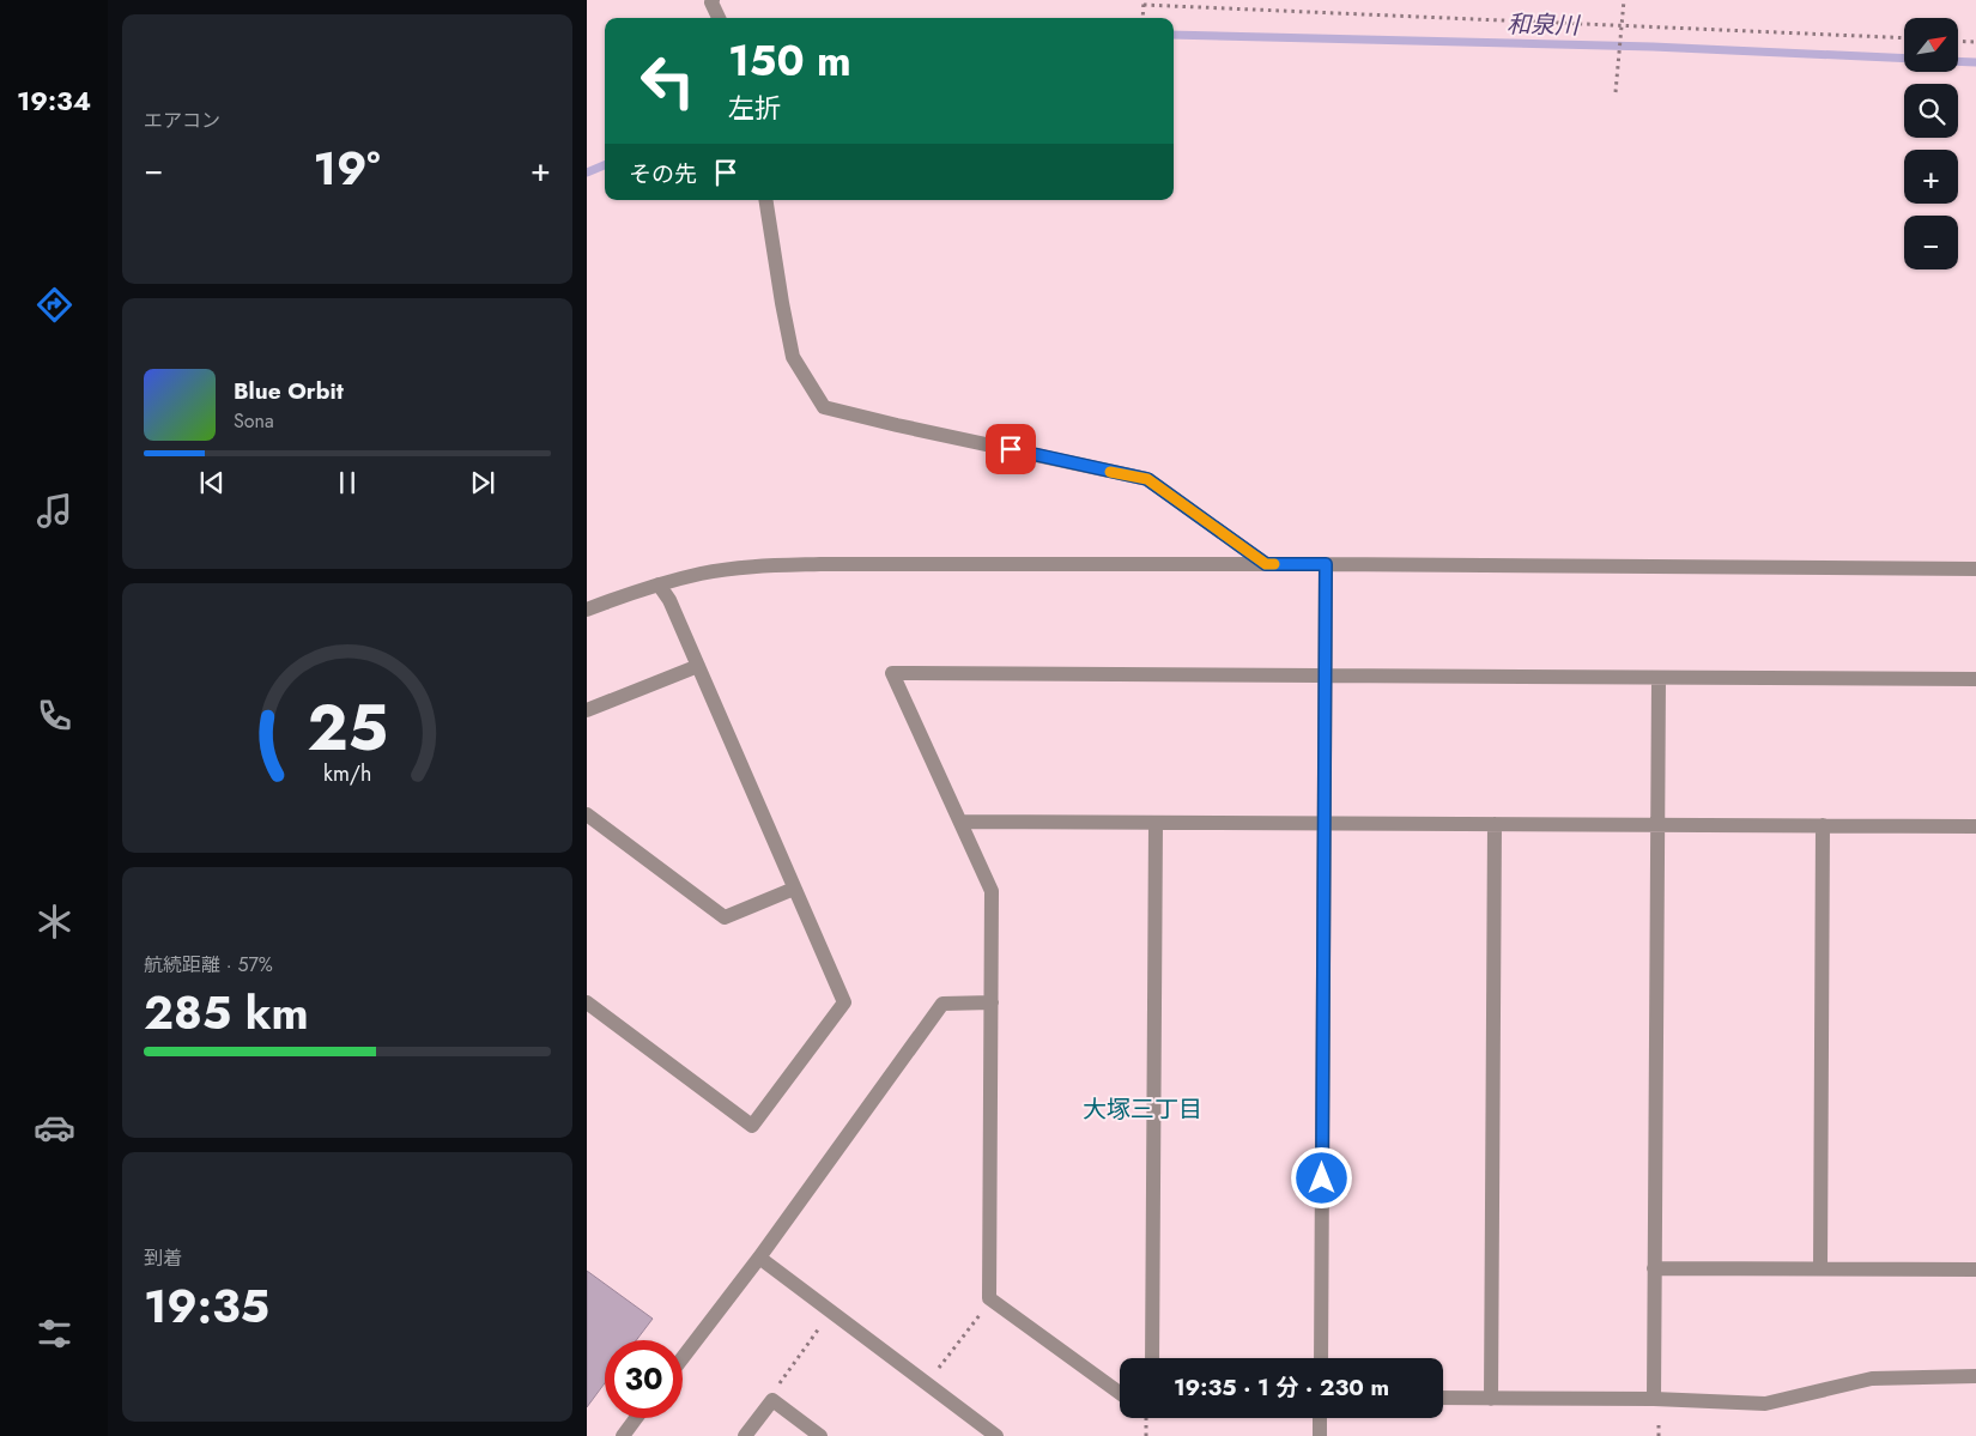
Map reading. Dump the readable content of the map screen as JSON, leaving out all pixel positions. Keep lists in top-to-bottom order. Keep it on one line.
{"districts":["大塚三丁目"],"water":["和泉川"],"north":"top right","page":{"tabs":"19:34","tile":["エアコン",["航続距離 · 57%","285 km"],["到着","19:35"]],"map_buttons":["+","−"],"turn":["150 m","左折"],"heat":["−","19°","+"],"then":"その先","song":["Blue Orbit","Sona"],"limit":"30","trip":"19:35 · 1 分 · 230 m","gauge":["25","km/h"]}}
